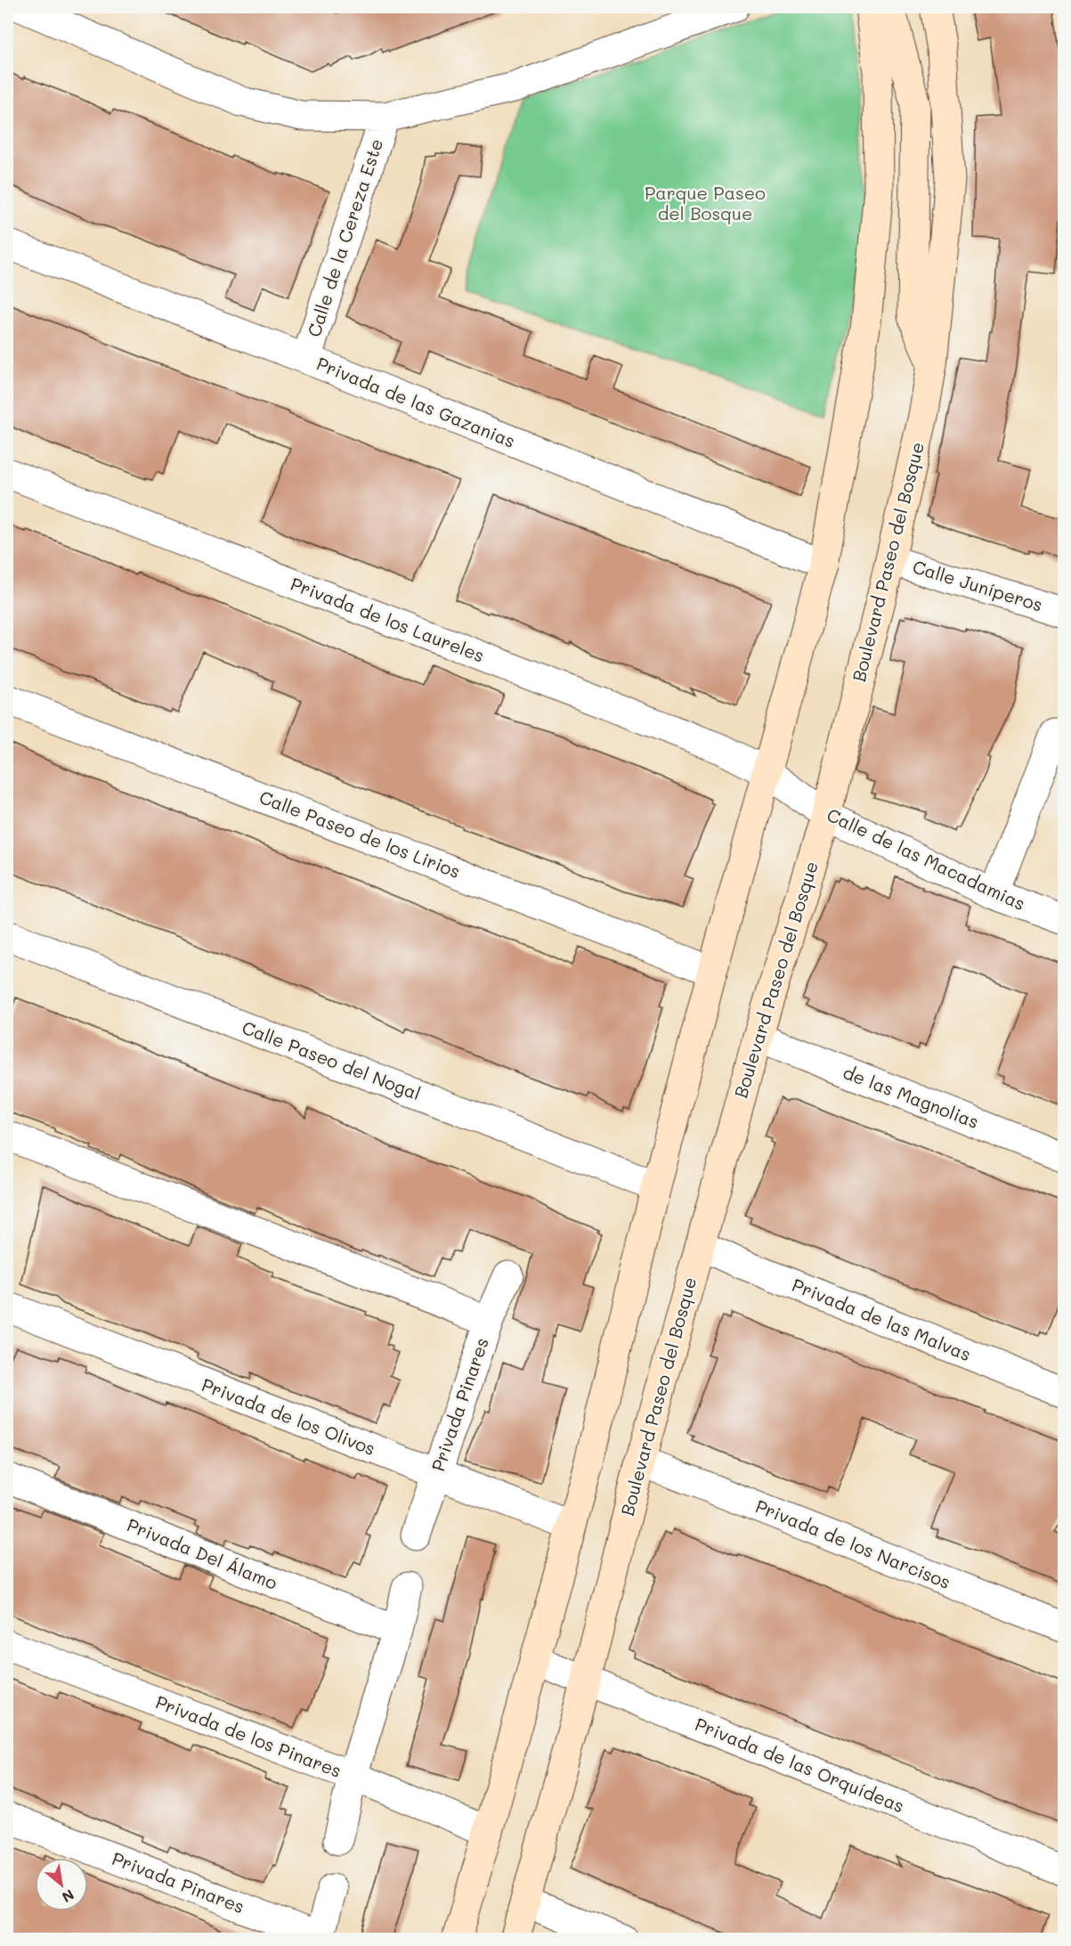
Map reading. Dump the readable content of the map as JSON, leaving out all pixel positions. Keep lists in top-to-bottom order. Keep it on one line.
{"streets":{"street":["Calle de la Cereza Este","Privada de las Gazanias","Boulevard Paseo del Bosque","Calle Juníperos","Privada de los Laureles","Calle Paseo de los Lirios","Calle de las Macadamias","Calle Paseo del Nogal","de las Magnolias","Privada de las Malvas","Privada Pinares","Privada de los Olivos","Privada de los Narcisos","Privada Del Álamo","Privada de los Pinares","Privada de las Orquídeas"]},"crossings":[["Calle de la Cereza Este","Privada de las Gazanias"],["Boulevard Paseo del Bosque","Calle Juníperos"],["Boulevard Paseo del Bosque","Calle de las Macadamias"],["Boulevard Paseo del Bosque","de las Magnolias"],["Boulevard Paseo del Bosque","Privada de las Malvas"],["Boulevard Paseo del Bosque","Privada de los Narcisos"],["Boulevard Paseo del Bosque","Privada de las Orquídeas"],["Privada de los Laureles","Calle de las Macadamias"],["Privada Pinares","Privada de los Olivos"]],"parks":["Parque Paseo del Bosque"],"north":"bottom right"}
